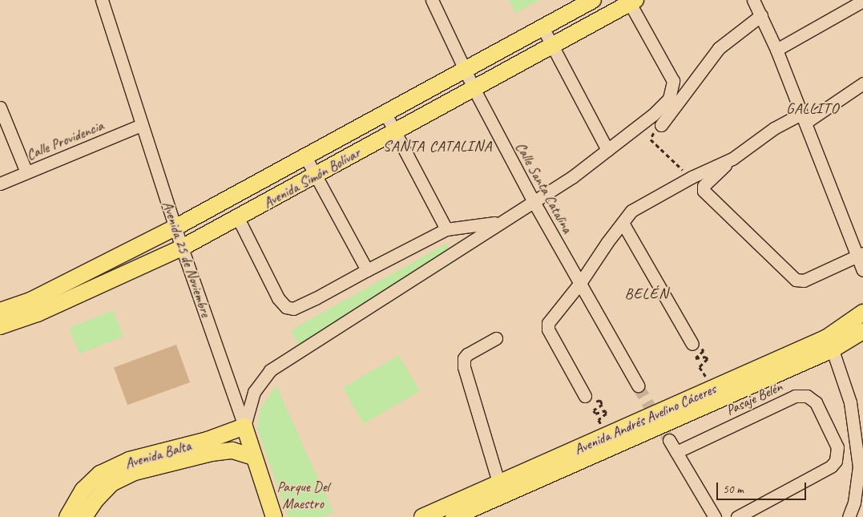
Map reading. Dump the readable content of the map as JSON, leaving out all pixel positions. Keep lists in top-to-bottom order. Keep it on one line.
{"streets":{"main road":["Avenida Simón Bolívar","Avenida 25 de Noviembre","Avenida Andrés Avelino Cáceres","Avenida Balta"],"street":["Calle Providencia","Calle Santa Catalina","Pasaje Belén"]},"crossings":[["Calle Providencia","Avenida 25 de Noviembre"],["Avenida Simón Bolívar","Calle Santa Catalina"],["Avenida Simón Bolívar","Avenida 25 de Noviembre"],["Avenida 25 de Noviembre","Avenida Balta"]],"districts":["GALLITO","SANTA CATALINA","BELÉN"],"parks":["Parque Del Maestro"],"scale_bar":"50 m"}
